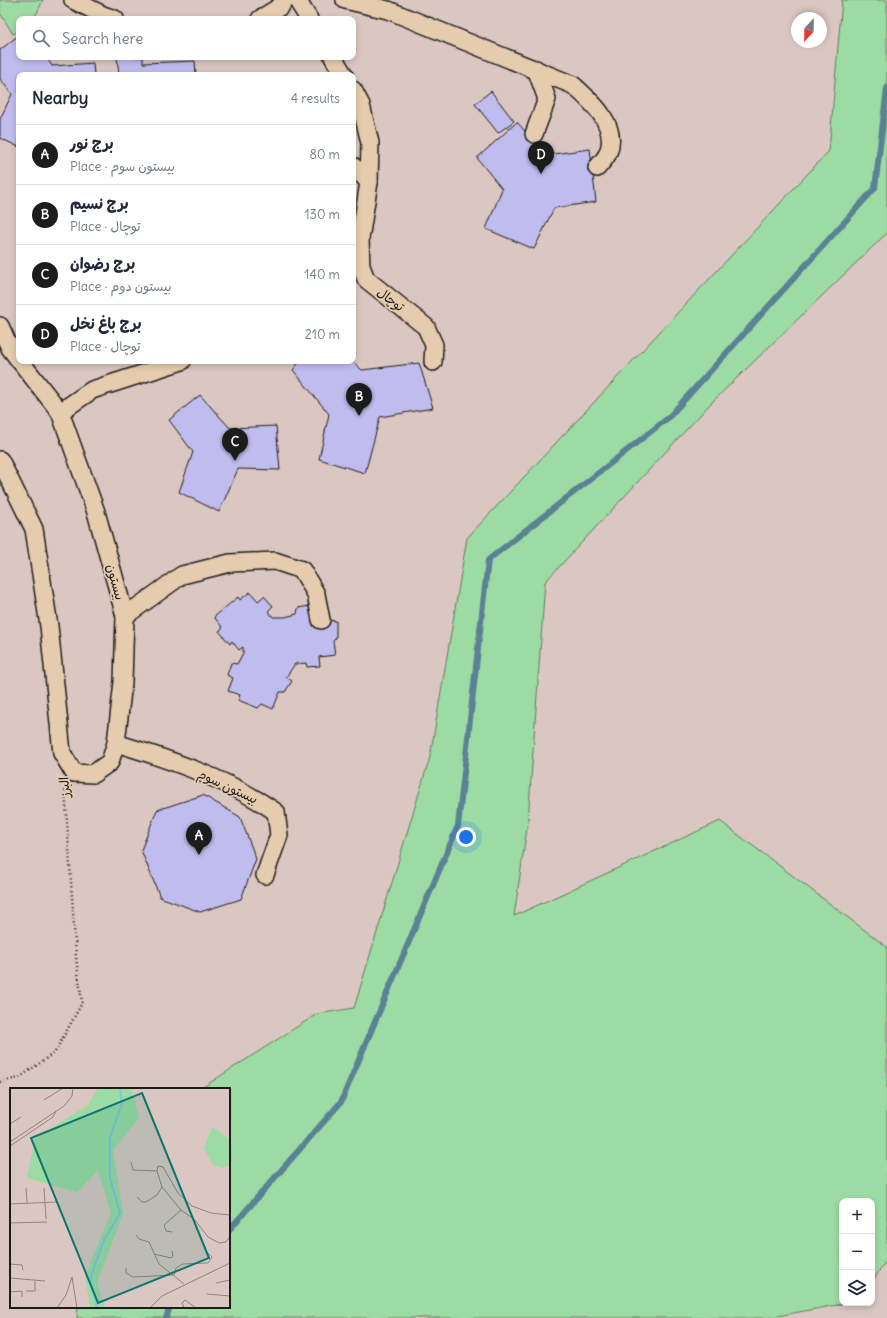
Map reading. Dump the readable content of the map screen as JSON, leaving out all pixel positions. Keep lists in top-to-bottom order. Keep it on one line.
{"streets":{"street":["توچال","بیستون","بیستون سوم"],"path":["البرز"]},"crossings":[["بیستون","بیستون سوم"]],"north":"bottom","page":{"search":"Search here","heading":["Nearby","4 results"],"list":[{"mark":"A","name":"برج نور","note":"Place · بیستون سوم","value":"80 m"},{"mark":"B","name":"برج نسیم","note":"Place · توچال","value":"130 m"},{"mark":"C","name":"برج رضوان","note":"Place · بیستون دوم","value":"140 m"},{"mark":"D","name":"برج باغ نخل","note":"Place · توچال","value":"210 m"}],"pins":["D","B","C","A"],"map_buttons":["+","−"]}}
